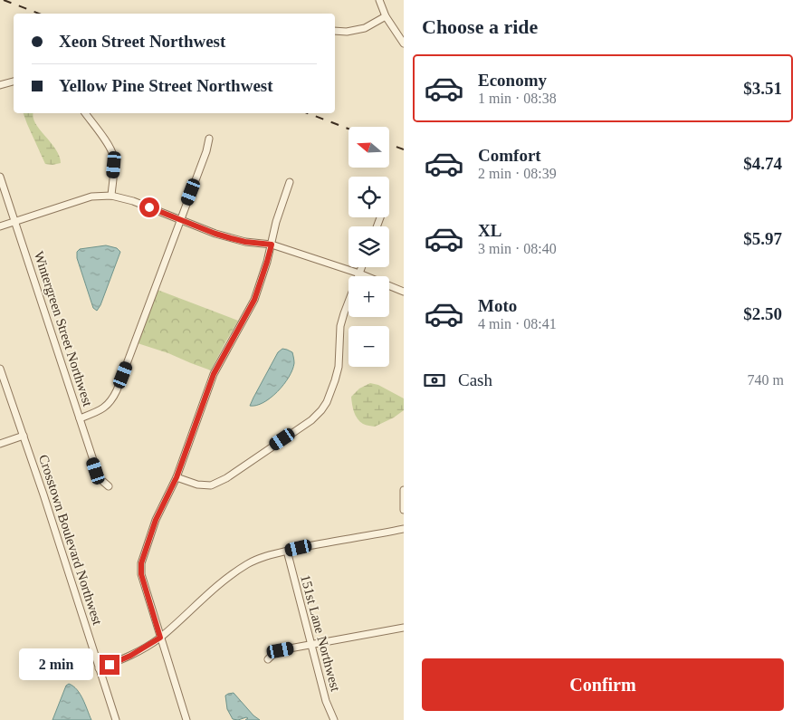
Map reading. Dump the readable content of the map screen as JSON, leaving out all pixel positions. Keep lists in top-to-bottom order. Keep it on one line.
{"streets":{"street":["Wintergreen Street Northwest","Crosstown Boulevard Northwest","151st Lane Northwest"]},"north":"left","page":{"heading":"Choose a ride","banner":["Xeon Street Northwest","Yellow Pine Street Northwest"],"list":[{"name":"Economy","note":"1 min · 08:38","value":"$3.51"},{"name":"Comfort","note":"2 min · 08:39","value":"$4.74"},{"name":"XL","note":"3 min · 08:40","value":"$5.97"},{"name":"Moto","note":"4 min · 08:41","value":"$2.50"}],"map_buttons":["+","−"],"pay":["Cash","740 m"],"bubble":"2 min","buttons":"Confirm"}}
